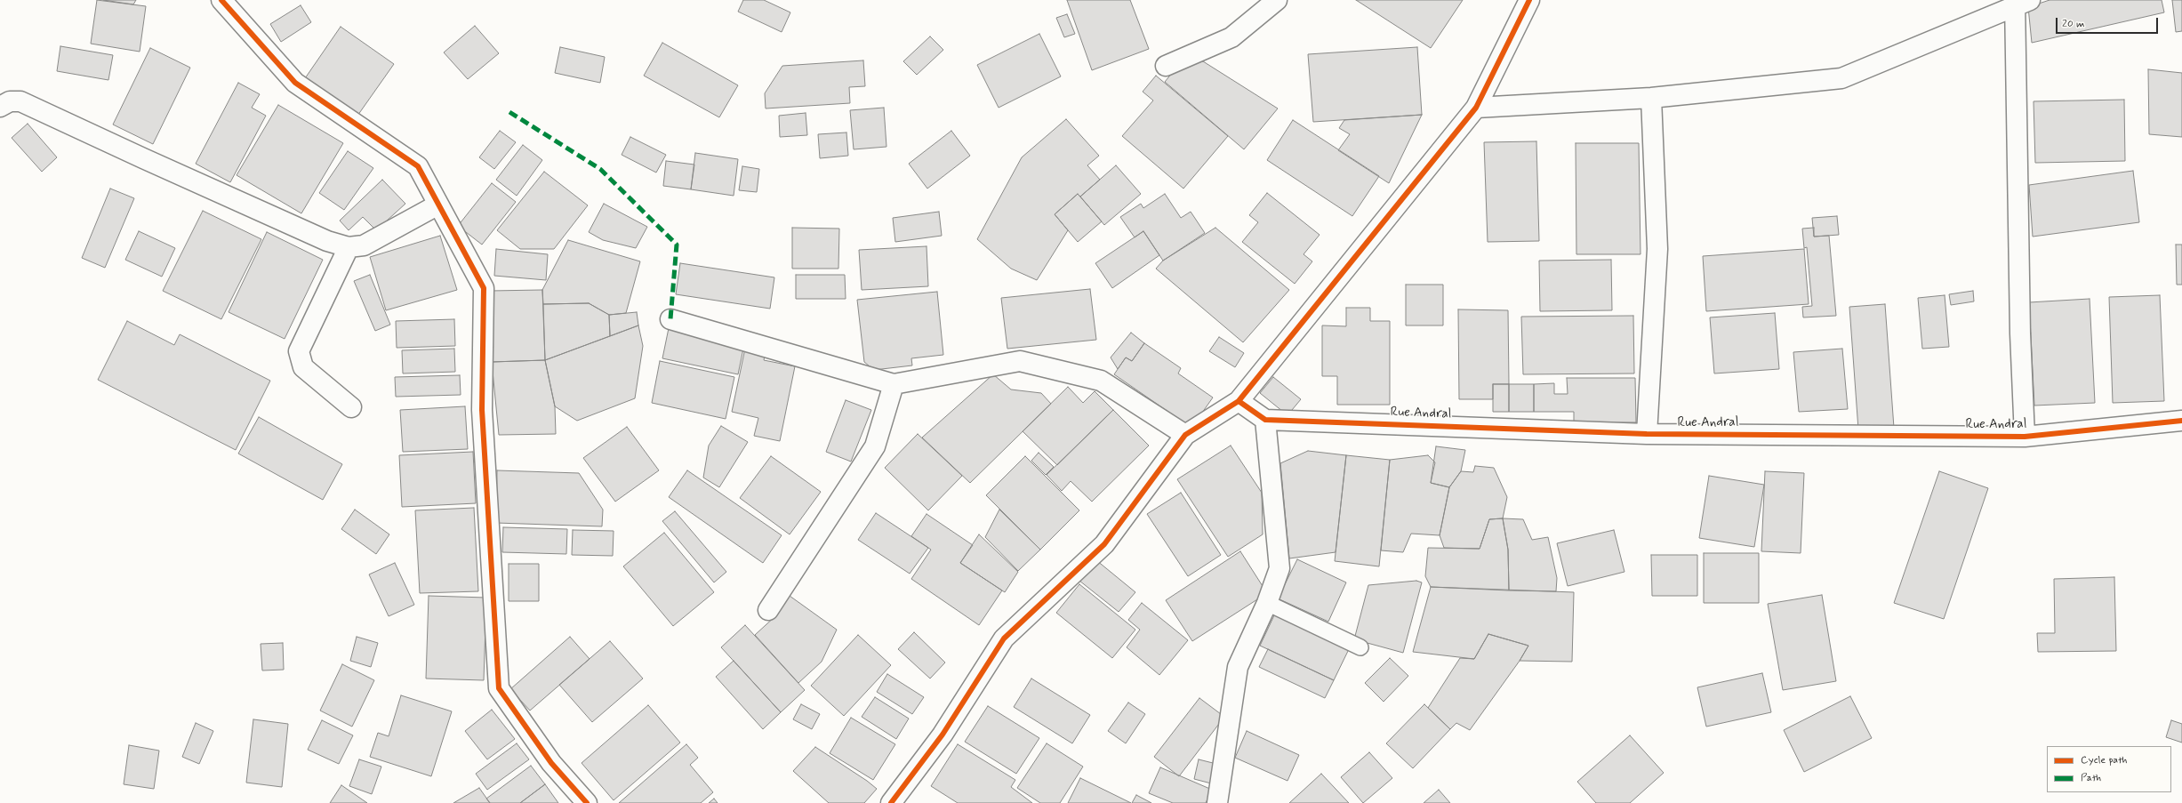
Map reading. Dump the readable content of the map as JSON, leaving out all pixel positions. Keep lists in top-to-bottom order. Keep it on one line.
{"streets":{"street":["Rue Andral"]},"legend":["Cycle path","Path"],"scale_bar":"20 m"}
